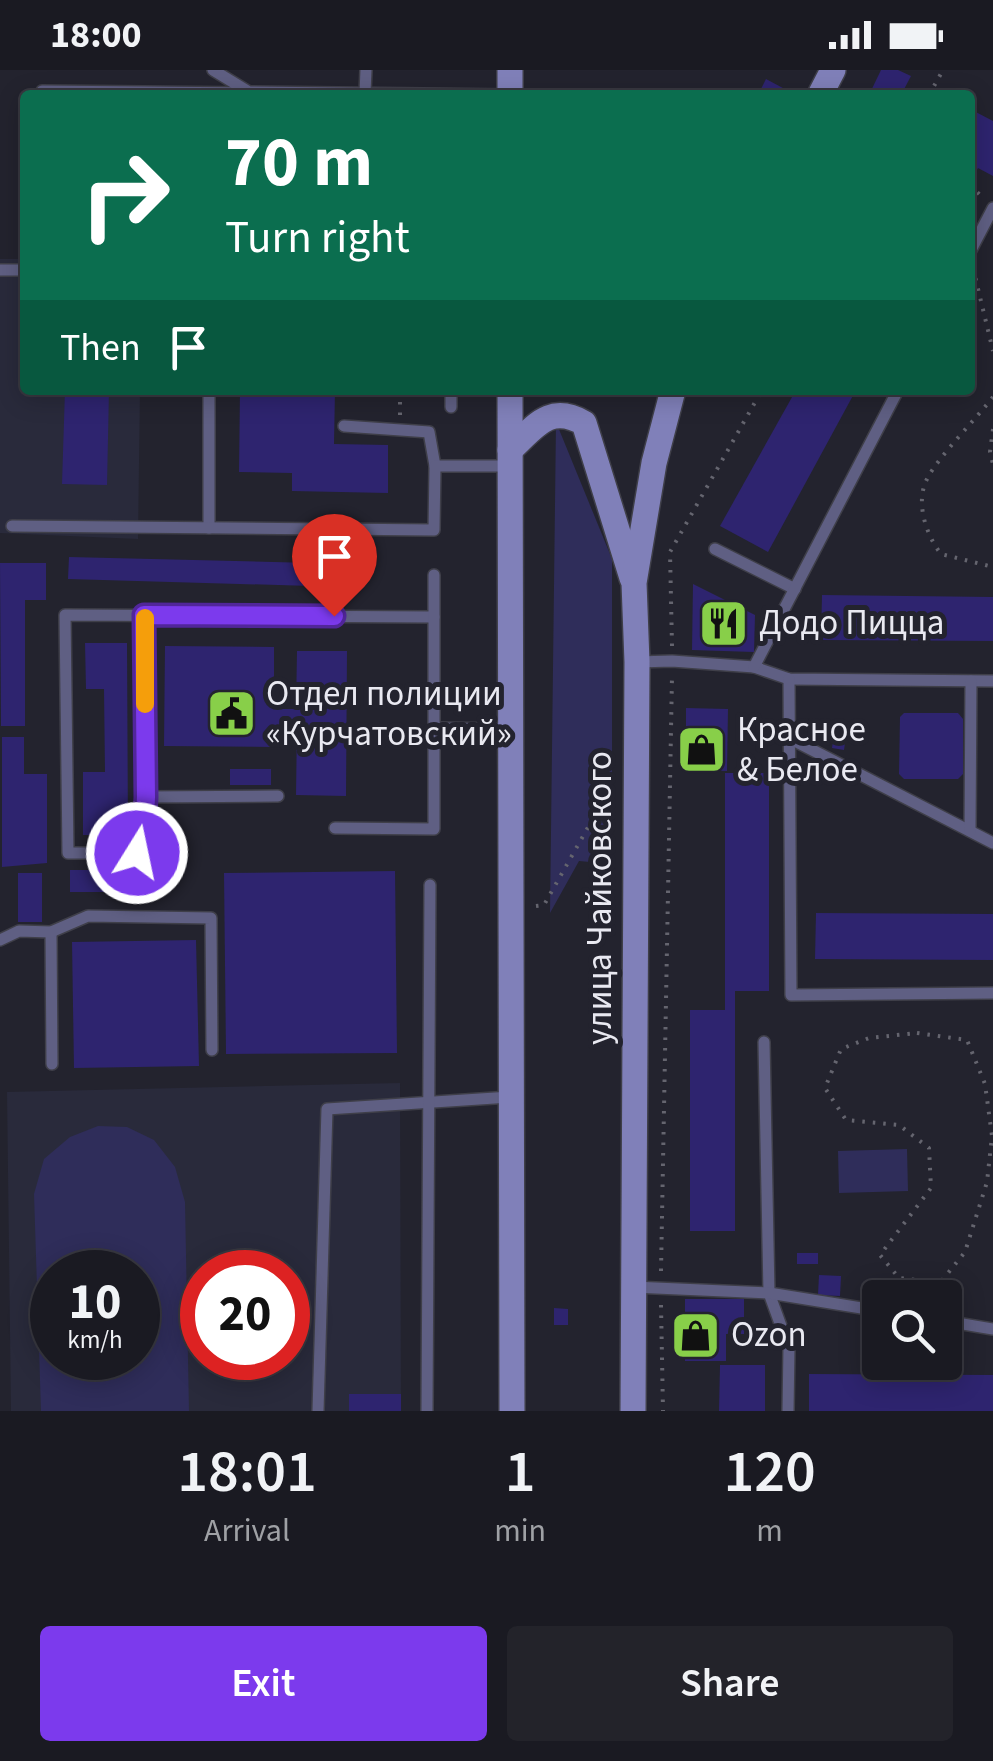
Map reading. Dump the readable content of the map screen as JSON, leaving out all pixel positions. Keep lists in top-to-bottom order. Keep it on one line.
{"streets":{"main road":["улица Чайковского"]},"places":{"restaurant":["Додо Пицца"],"public building":["Отдел полиции «Курчатовский»"],"shop":["Красное & Белое","Ozon"]},"page":{"status":"18:00","turn":["70 m","Turn right"],"then":"Then","speed":"10 km/h","limit":"20","eta":["18:01","Arrival","1","min","120","m"],"buttons":["Exit","Share"]}}
